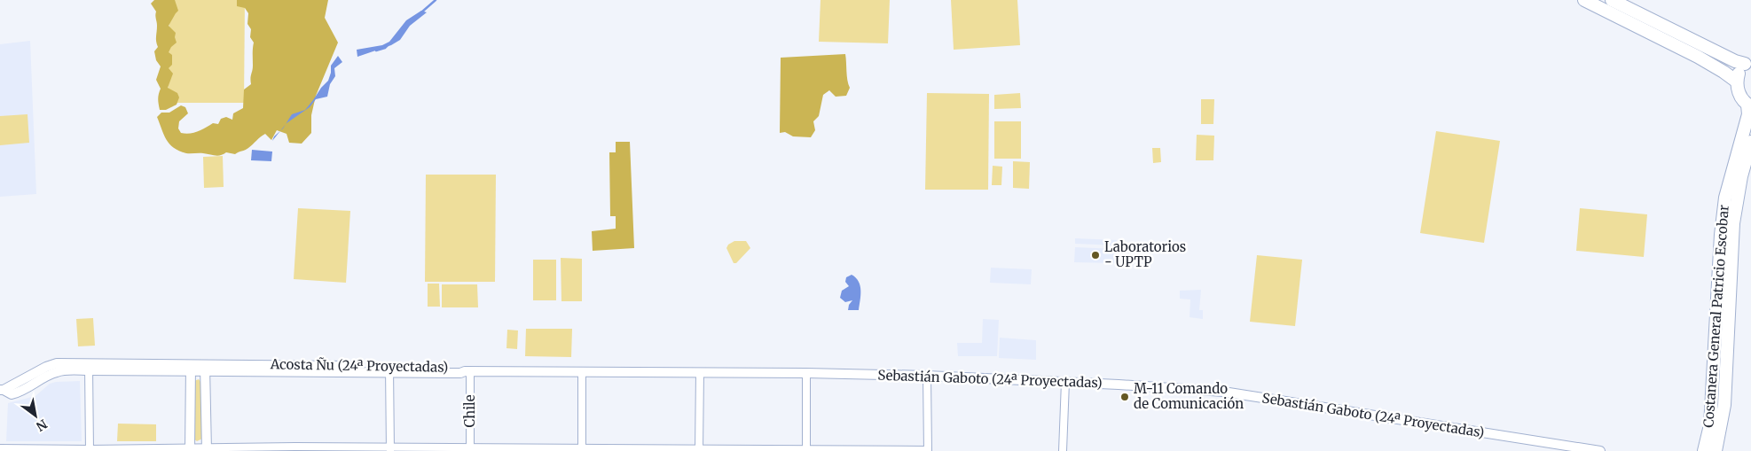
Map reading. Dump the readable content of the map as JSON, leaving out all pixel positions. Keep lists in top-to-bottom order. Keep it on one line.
{"streets":{"highway":["Costanera General Patricio Escobar"],"street":["Acosta Ñu (24ª Proyectadas)","Sebastián Gaboto (24ª Proyectadas)","Chile"]},"crossings":[["Acosta Ñu (24ª Proyectadas)","Chile"]],"places":["Laboratorios - UPTP","M-11 Comando de Comunicación"],"north":"bottom right"}
